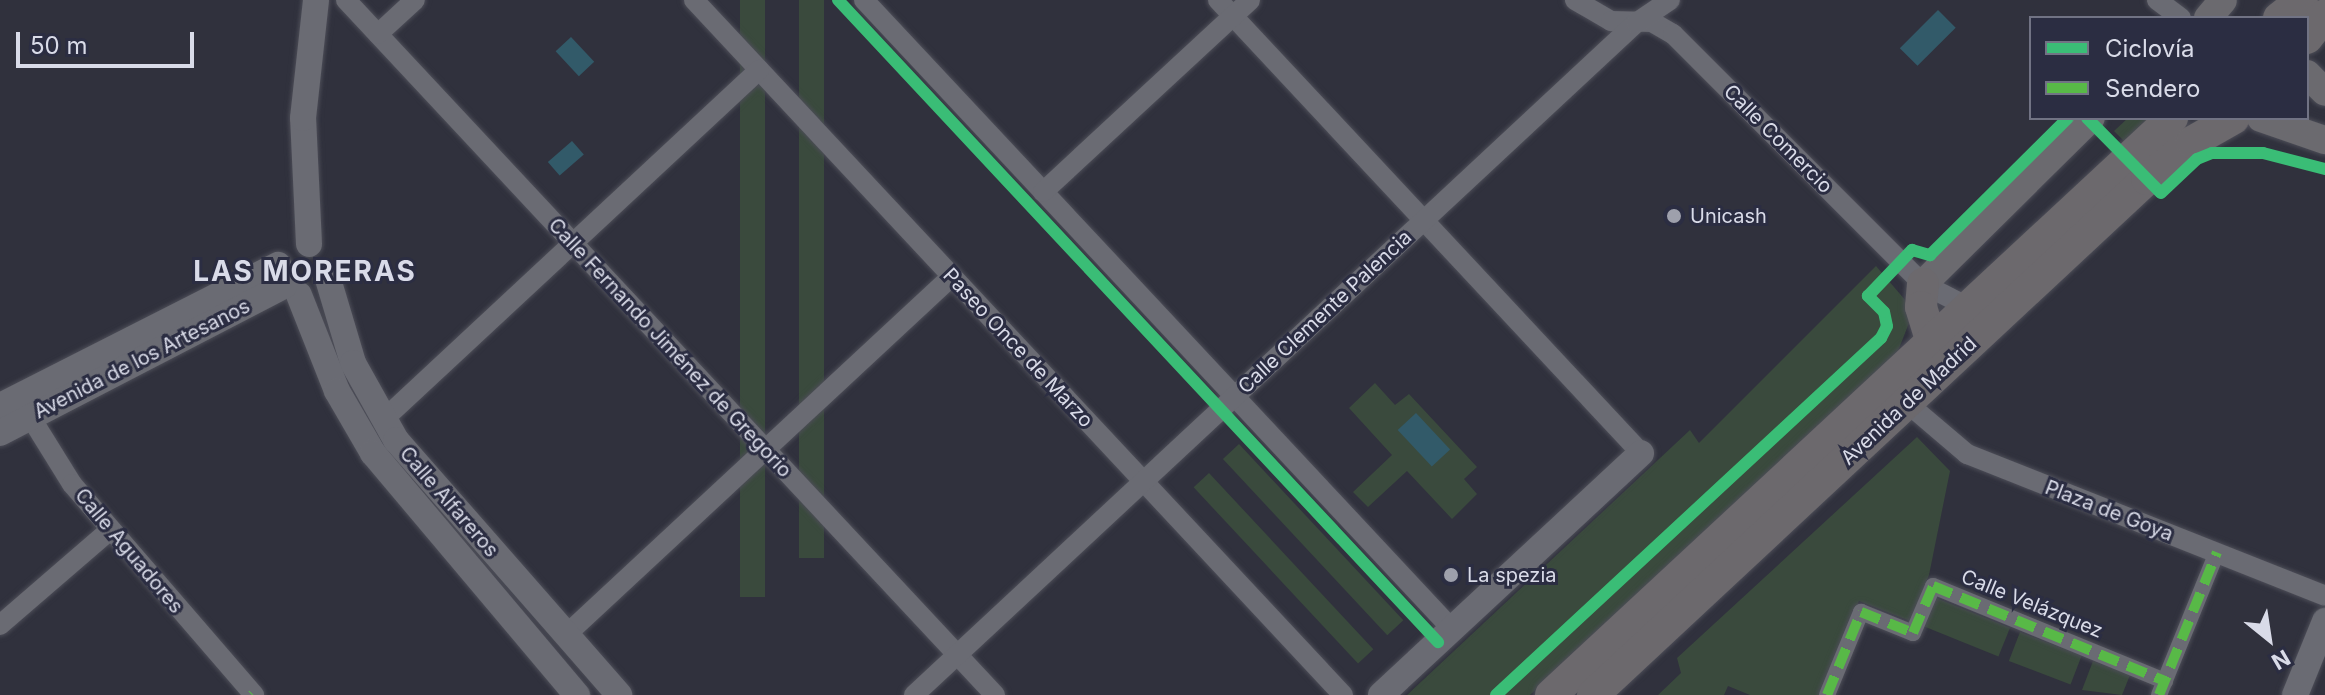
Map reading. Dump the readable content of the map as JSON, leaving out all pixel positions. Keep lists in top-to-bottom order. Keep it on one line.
{"streets":{"main road":["Avenida de Madrid"],"street":["Calle Comercio","Calle Clemente Palencia","Calle Fernando Jiménez de Gregorio","Paseo Once de Marzo","Avenida de los Artesanos","Calle Alfareros","Plaza de Goya","Calle Aguadores","Calle Velázquez"]},"crossings":[["Calle Comercio","Calle Clemente Palencia"],["Calle Comercio","Avenida de Madrid"],["Calle Clemente Palencia","Calle Fernando Jiménez de Gregorio"],["Calle Clemente Palencia","Paseo Once de Marzo"],["Avenida de los Artesanos","Calle Alfareros"],["Avenida de los Artesanos","Calle Aguadores"],["Avenida de Madrid","Plaza de Goya"]],"districts":["LAS MORERAS"],"places":["Unicash","La spezia"],"legend":["Ciclovía","Sendero"],"scale_bar":"50 m","north":"bottom right"}
